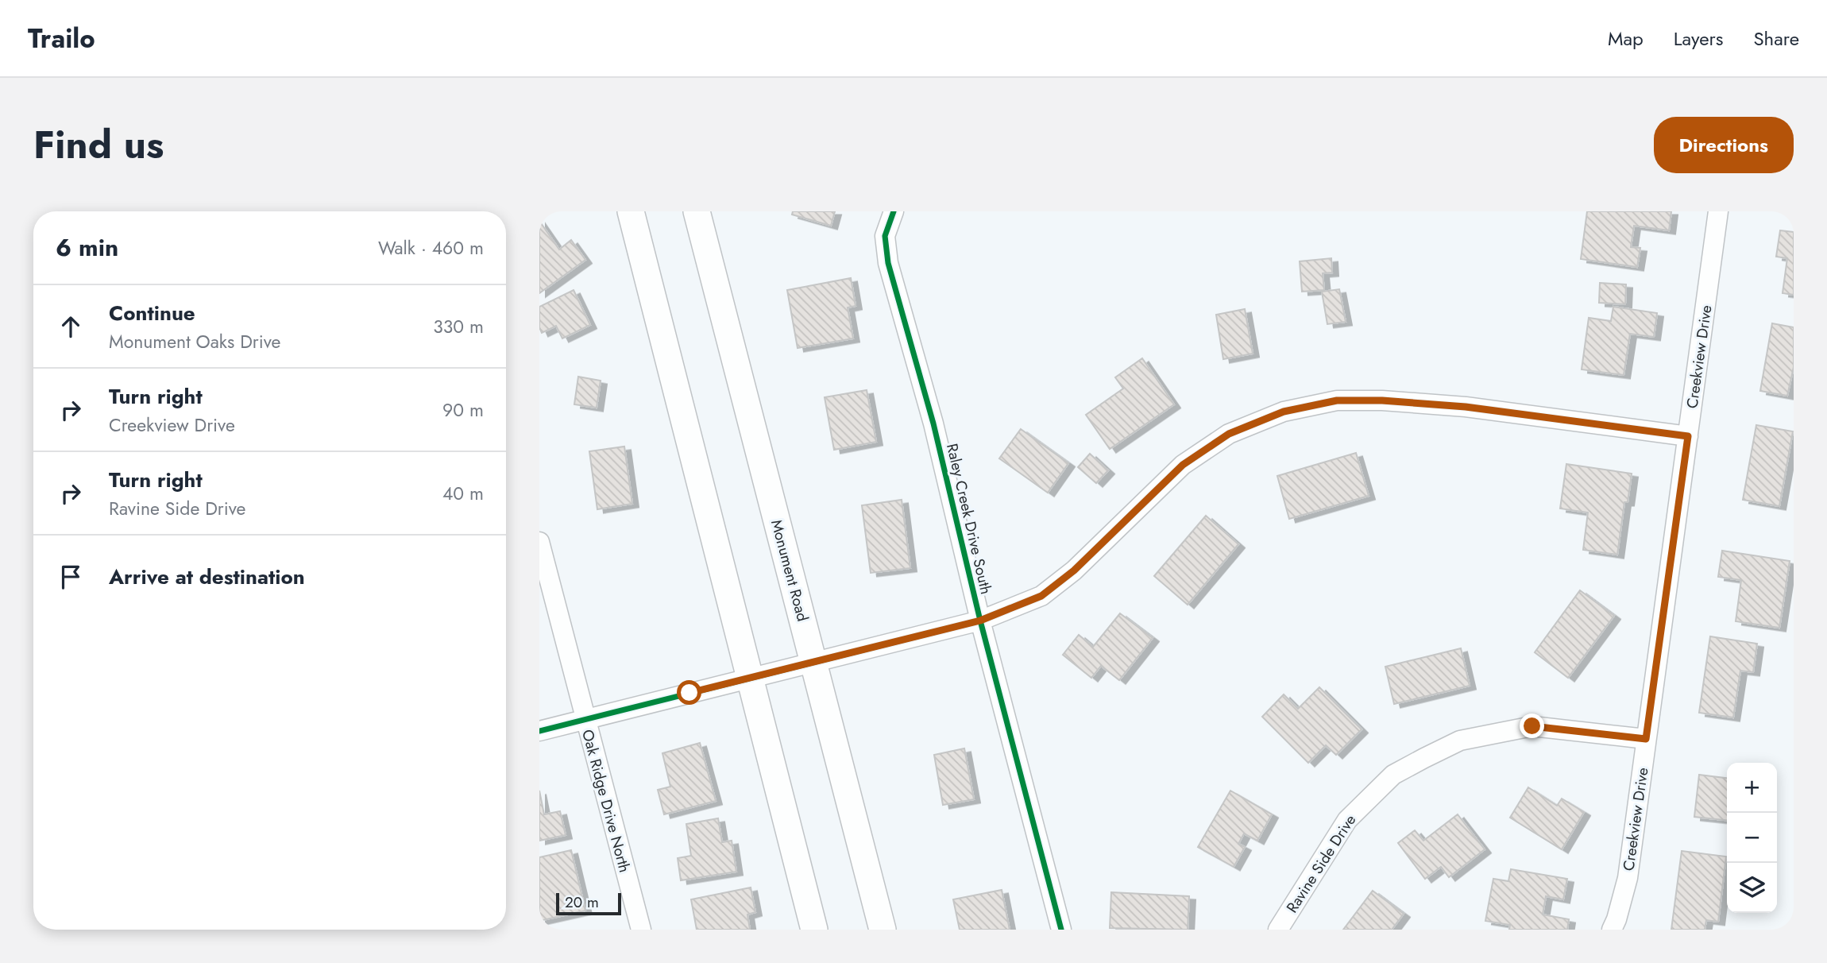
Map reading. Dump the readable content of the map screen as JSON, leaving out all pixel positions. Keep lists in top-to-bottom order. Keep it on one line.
{"streets":{"main road":["Monument Road"],"street":["Creekview Drive","Raley Creek Drive South","Oak Ridge Drive North","Ravine Side Drive"]},"crossings":[["Creekview Drive","Ravine Side Drive"]],"scale_bar":"20 m","page":{"header":"Trailo","nav":["Map","Layers","Share"],"title":"Find us","buttons":"Directions","heading":["6 min","Walk · 460 m"],"list":[["Continue","Monument Oaks Drive","330 m"],["Turn right","Creekview Drive","90 m"],["Turn right","Ravine Side Drive","40 m"],"Arrive at destination"],"map_buttons":["+","−"],"scale":"20 m"}}
